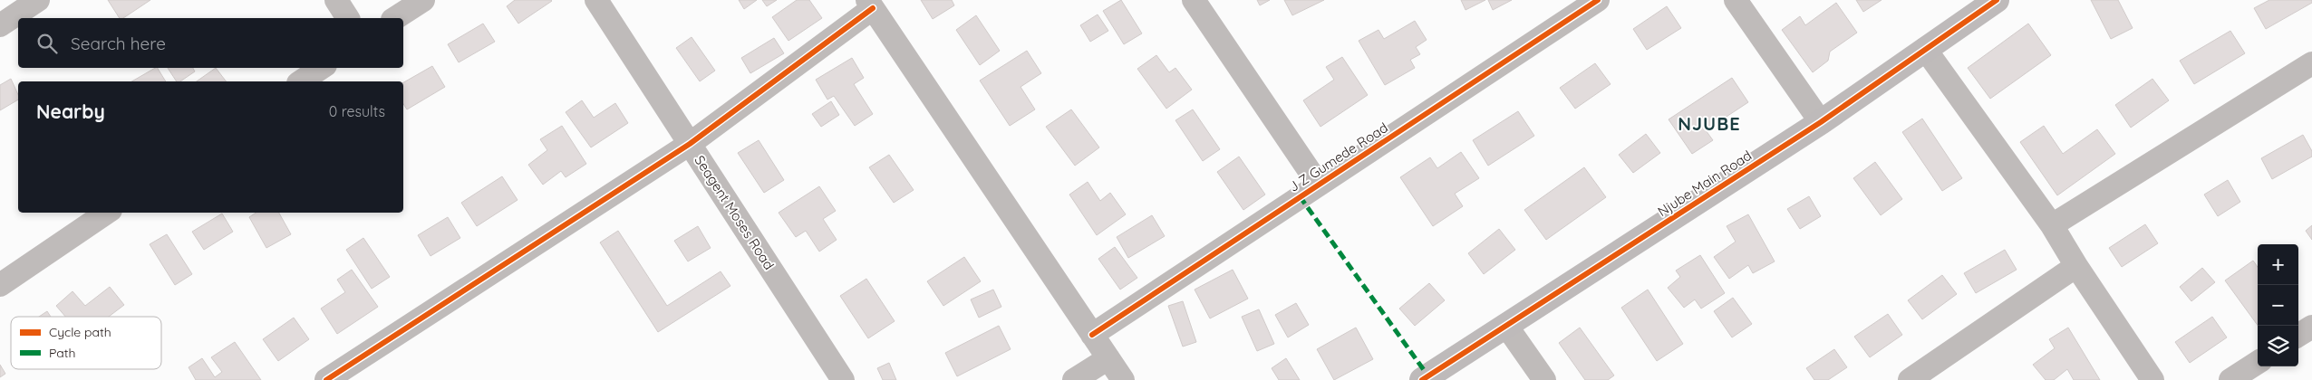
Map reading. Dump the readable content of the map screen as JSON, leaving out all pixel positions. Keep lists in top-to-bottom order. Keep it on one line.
{"streets":{"street":["J Z Gumede Road","Njube Main Road","Seagent Moses Road"]},"districts":["NJUBE"],"legend":["Cycle path","Path"],"page":{"search":"Search here","heading":["Nearby","0 results"],"map_buttons":["+","−"]}}
